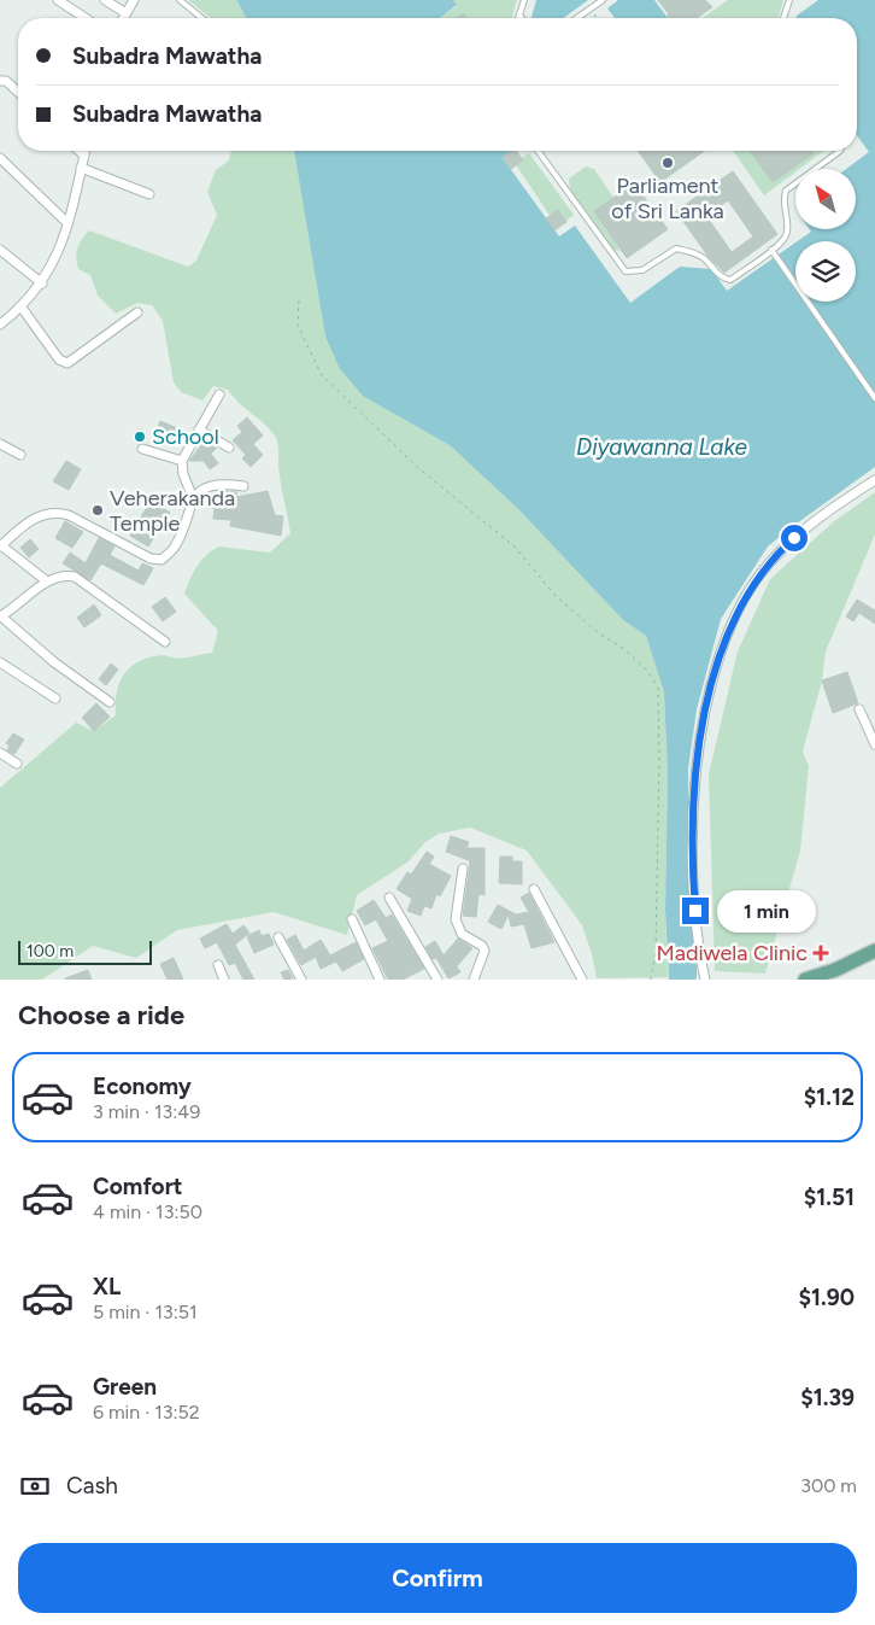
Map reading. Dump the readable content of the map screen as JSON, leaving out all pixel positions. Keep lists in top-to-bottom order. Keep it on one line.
{"water":["Diyawanna Lake"],"places":{"other":["Parliament of Sri Lanka","School","Veherakanda Temple"],"health":["Madiwela Clinic"]},"scale_bar":"100 m","north":"top left","page":{"banner":["Subadra Mawatha","Subadra Mawatha"],"bubble":"1 min","scale":"100 m","heading":"Choose a ride","list":[{"name":"Economy","note":"3 min · 13:49","value":"$1.12"},{"name":"Comfort","note":"4 min · 13:50","value":"$1.51"},{"name":"XL","note":"5 min · 13:51","value":"$1.90"},{"name":"Green","note":"6 min · 13:52","value":"$1.39"}],"pay":["Cash","300 m"],"buttons":"Confirm"}}
